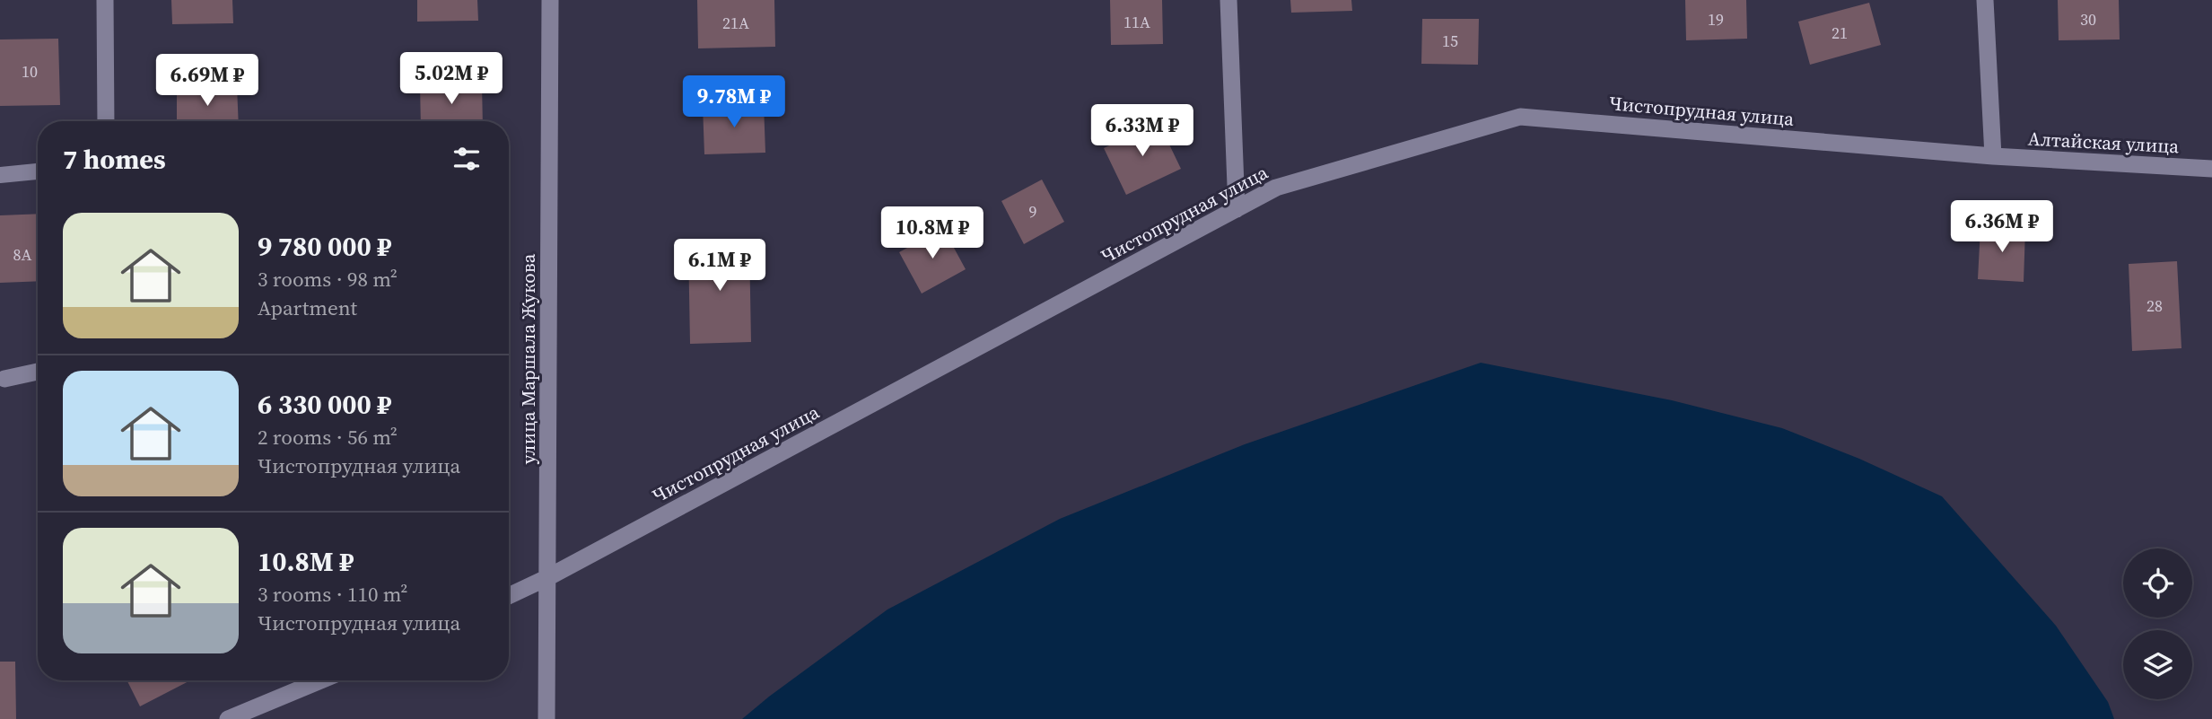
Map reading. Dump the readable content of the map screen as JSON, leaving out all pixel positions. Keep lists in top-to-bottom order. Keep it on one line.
{"streets":{"street":["Чистопрудная улица","Алтайская улица","улица Маршала Жукова"]},"crossings":[["Чистопрудная улица","Алтайская улица"],["Чистопрудная улица","улица Маршала Жукова"]],"house_numbers":["19","30","11А","21А","21","15","10","9","8А","28"],"page":{"price":["5.02M ₽","6.69M ₽","9.78M ₽","6.33M ₽","6.36M ₽","10.8M ₽","6.1M ₽"],"heading":"7 homes","list":[{"name":"9 780 000 ₽","note":"3 rooms · 98 m² · Apartment"},{"name":"6 330 000 ₽","note":"2 rooms · 56 m² · Чистопрудная улица"},{"name":"10.8M ₽","note":"3 rooms · 110 m² · Чистопрудная улица"}]}}
